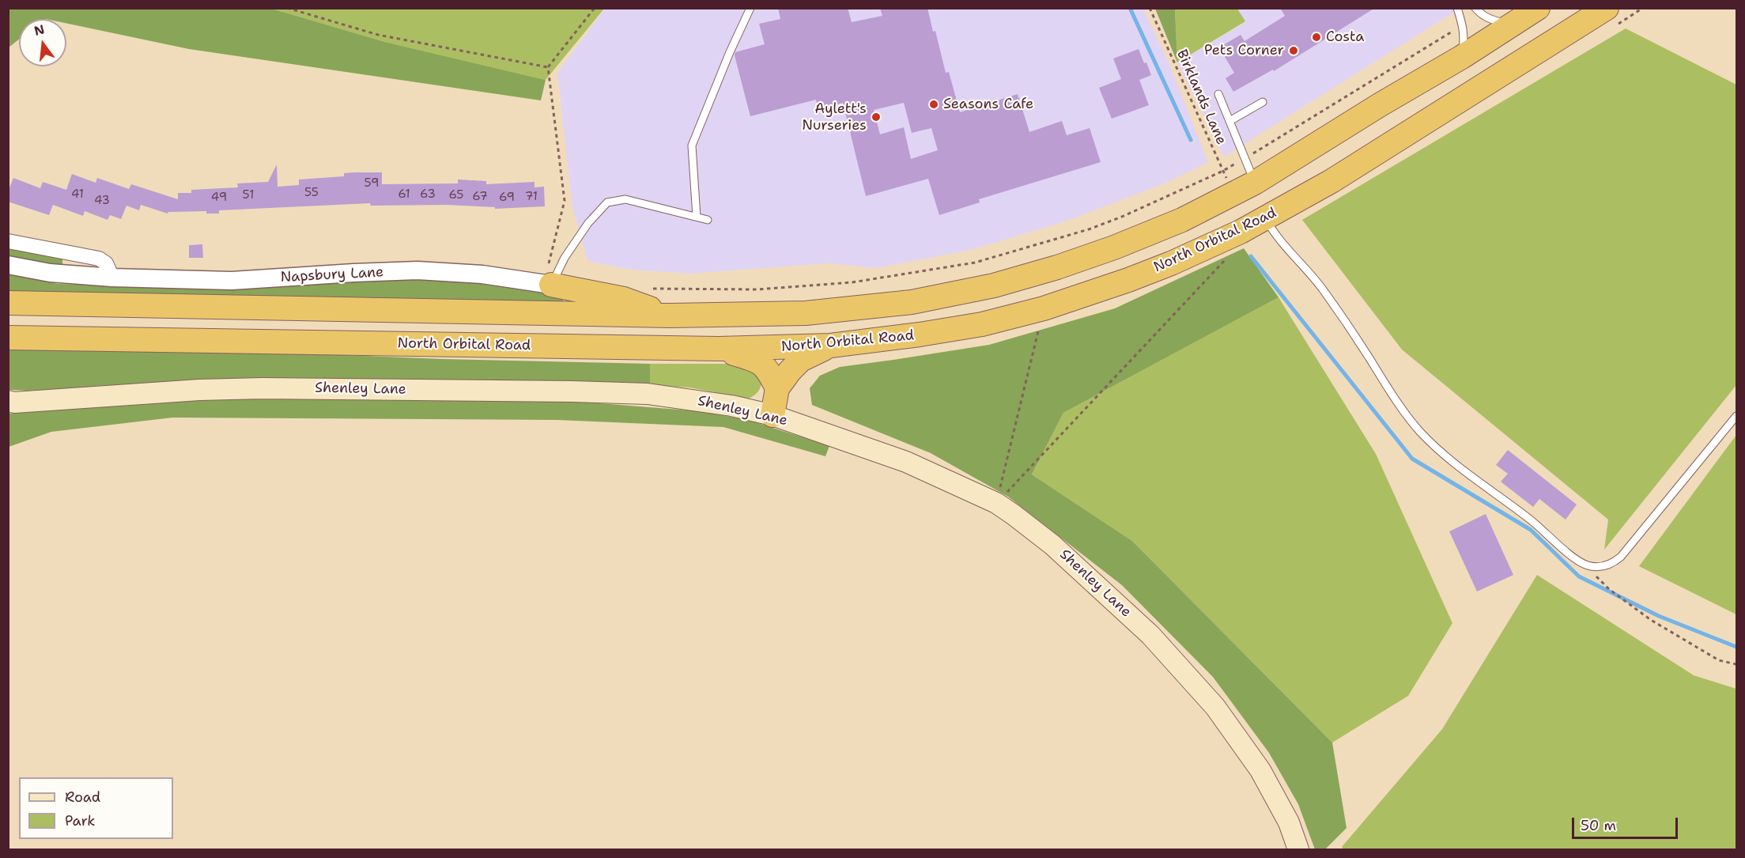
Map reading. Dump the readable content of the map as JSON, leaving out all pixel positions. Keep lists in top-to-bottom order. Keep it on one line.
{"streets":{"highway":["North Orbital Road"],"main road":["Shenley Lane"],"street":["Napsbury Lane"],"path":["Birklands Lane"]},"places":["Costa","Pets Corner","Seasons Cafe","Aylett's Nurseries"],"house_numbers":["59","55","41","61","63","51","65","67","71","49","69","43"],"legend":["Road","Park"],"scale_bar":"50 m","north":"top"}
